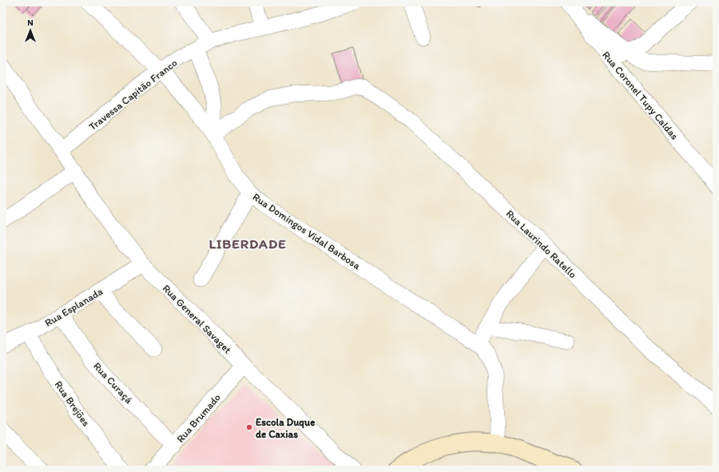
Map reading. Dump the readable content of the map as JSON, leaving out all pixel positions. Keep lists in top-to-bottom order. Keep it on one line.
{"streets":{"street":["Travessa Capitão Franco","Rua Coronel Tupy Caldas","Rua Domingos Vidal Barbosa","Rua Laurindo Ratello","Rua Esplanada","Rua General Savaget","Rua Curaçá","Rua Brejões","Rua Brumado"]},"crossings":[["Travessa Capitão Franco","Rua Domingos Vidal Barbosa"],["Travessa Capitão Franco","Rua General Savaget"],["Rua Domingos Vidal Barbosa","Rua Laurindo Ratello"],["Rua Esplanada","Rua General Savaget"],["Rua Esplanada","Rua Curaçá"],["Rua Esplanada","Rua Brejões"],["Rua General Savaget","Rua Brumado"],["Rua Curaçá","Rua Brumado"]],"districts":["LIBERDADE"],"places":["Escola Duque de Caxias"],"north":"top"}
